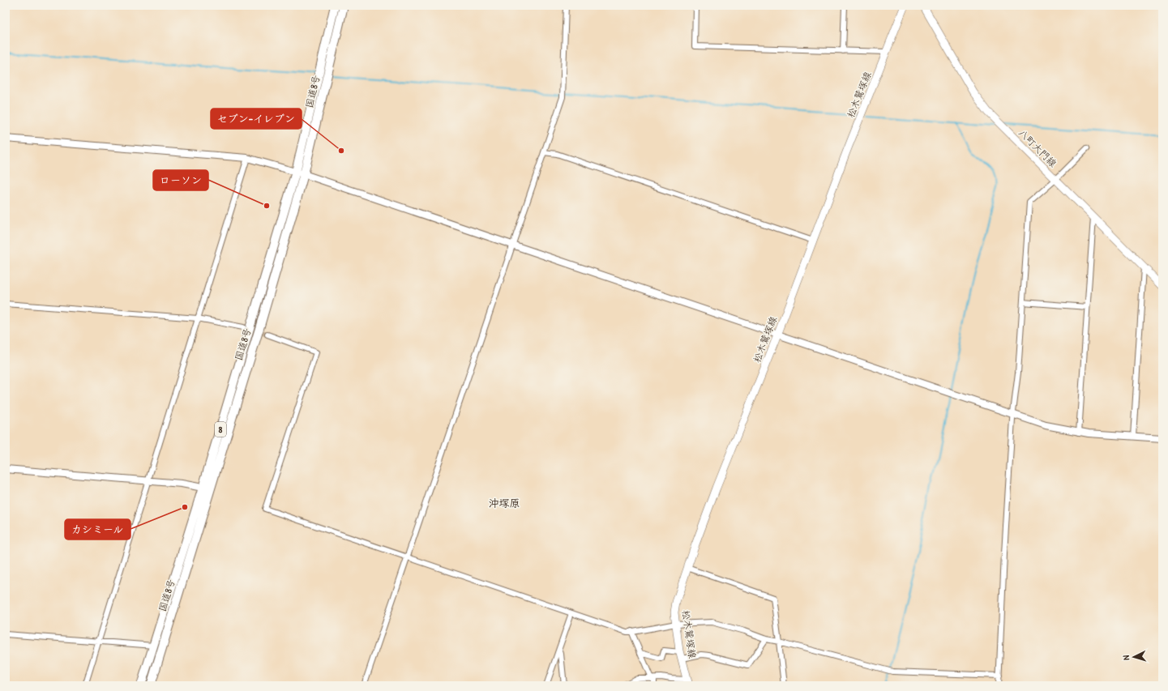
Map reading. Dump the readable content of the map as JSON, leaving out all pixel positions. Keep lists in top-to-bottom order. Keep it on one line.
{"streets":{"highway":["国道8号","8"],"main road":["松木鷲塚線","八町大門線"]},"districts":["沖塚原"],"places":["セブン-イレブン","ローソン","カシミール"],"north":"left"}
